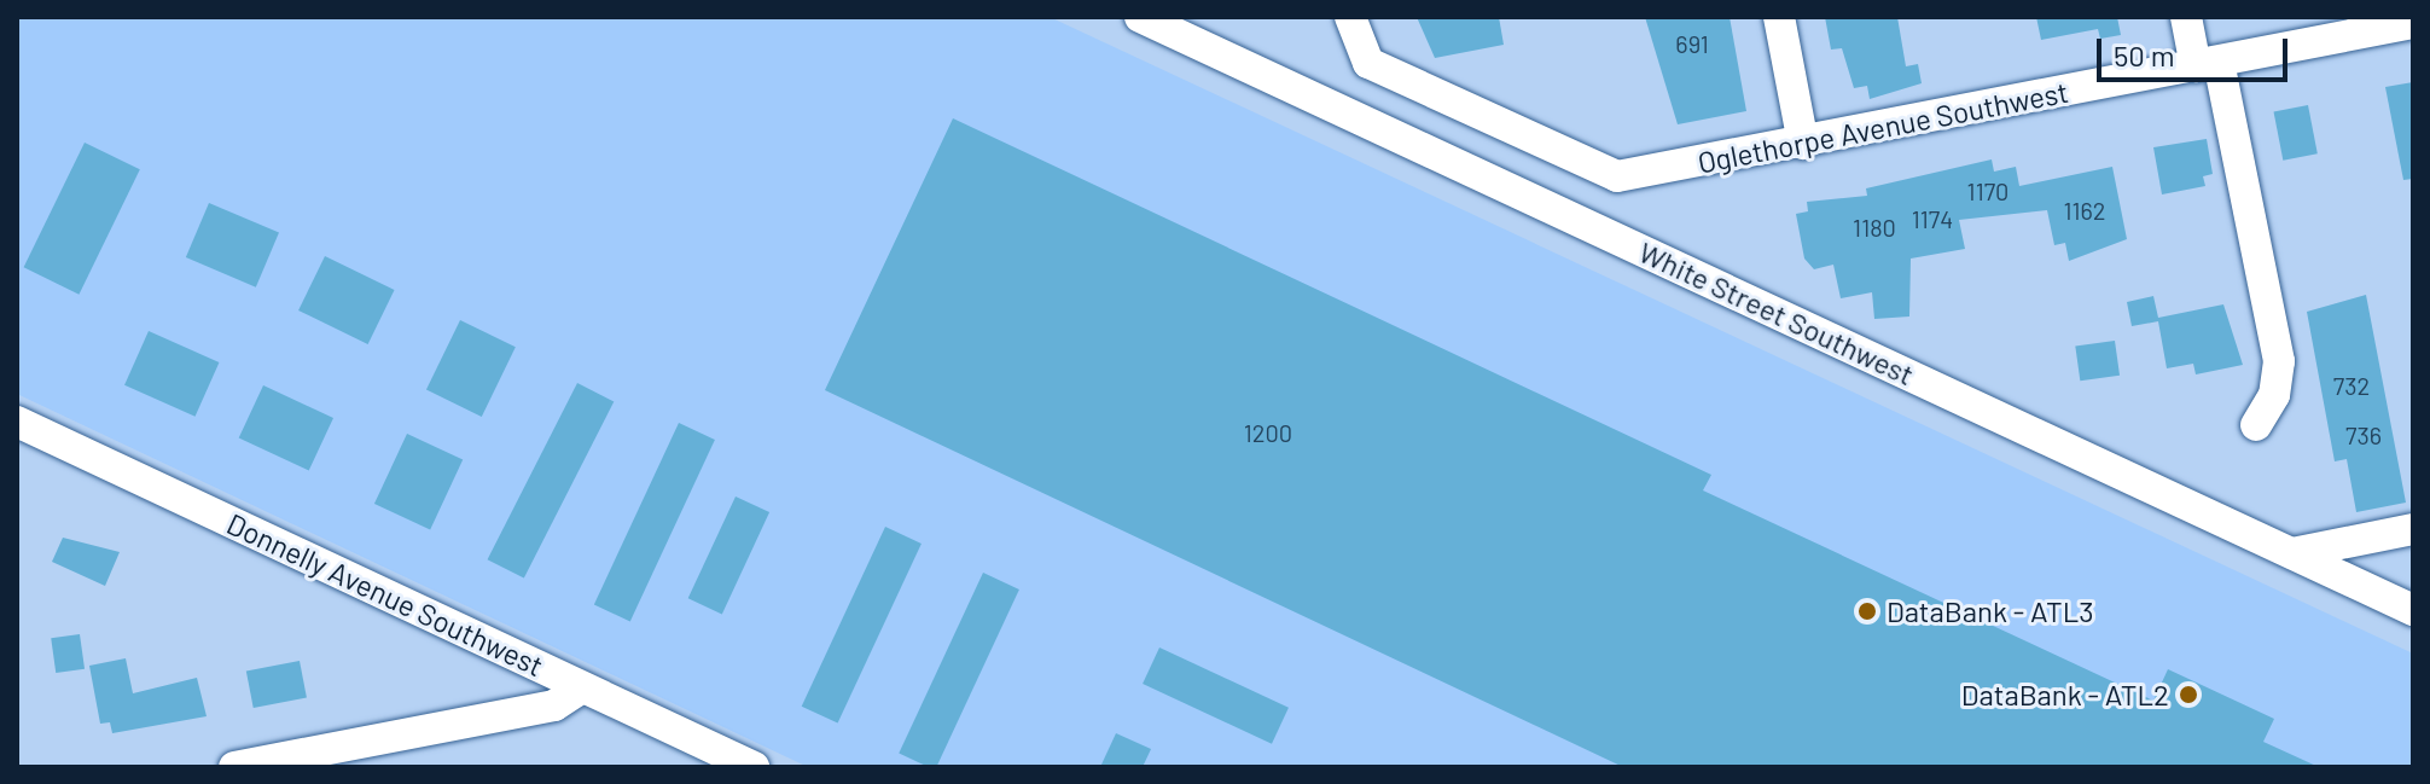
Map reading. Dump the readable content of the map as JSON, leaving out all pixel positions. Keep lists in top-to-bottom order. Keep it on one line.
{"streets":{"street":["Oglethorpe Avenue Southwest","White Street Southwest","Donnelly Avenue Southwest"]},"places":["DataBank - ATL3","DataBank - ATL2"],"house_numbers":["691","1170","1162","1174","1180","732","1200","736"],"scale_bar":"50 m"}
